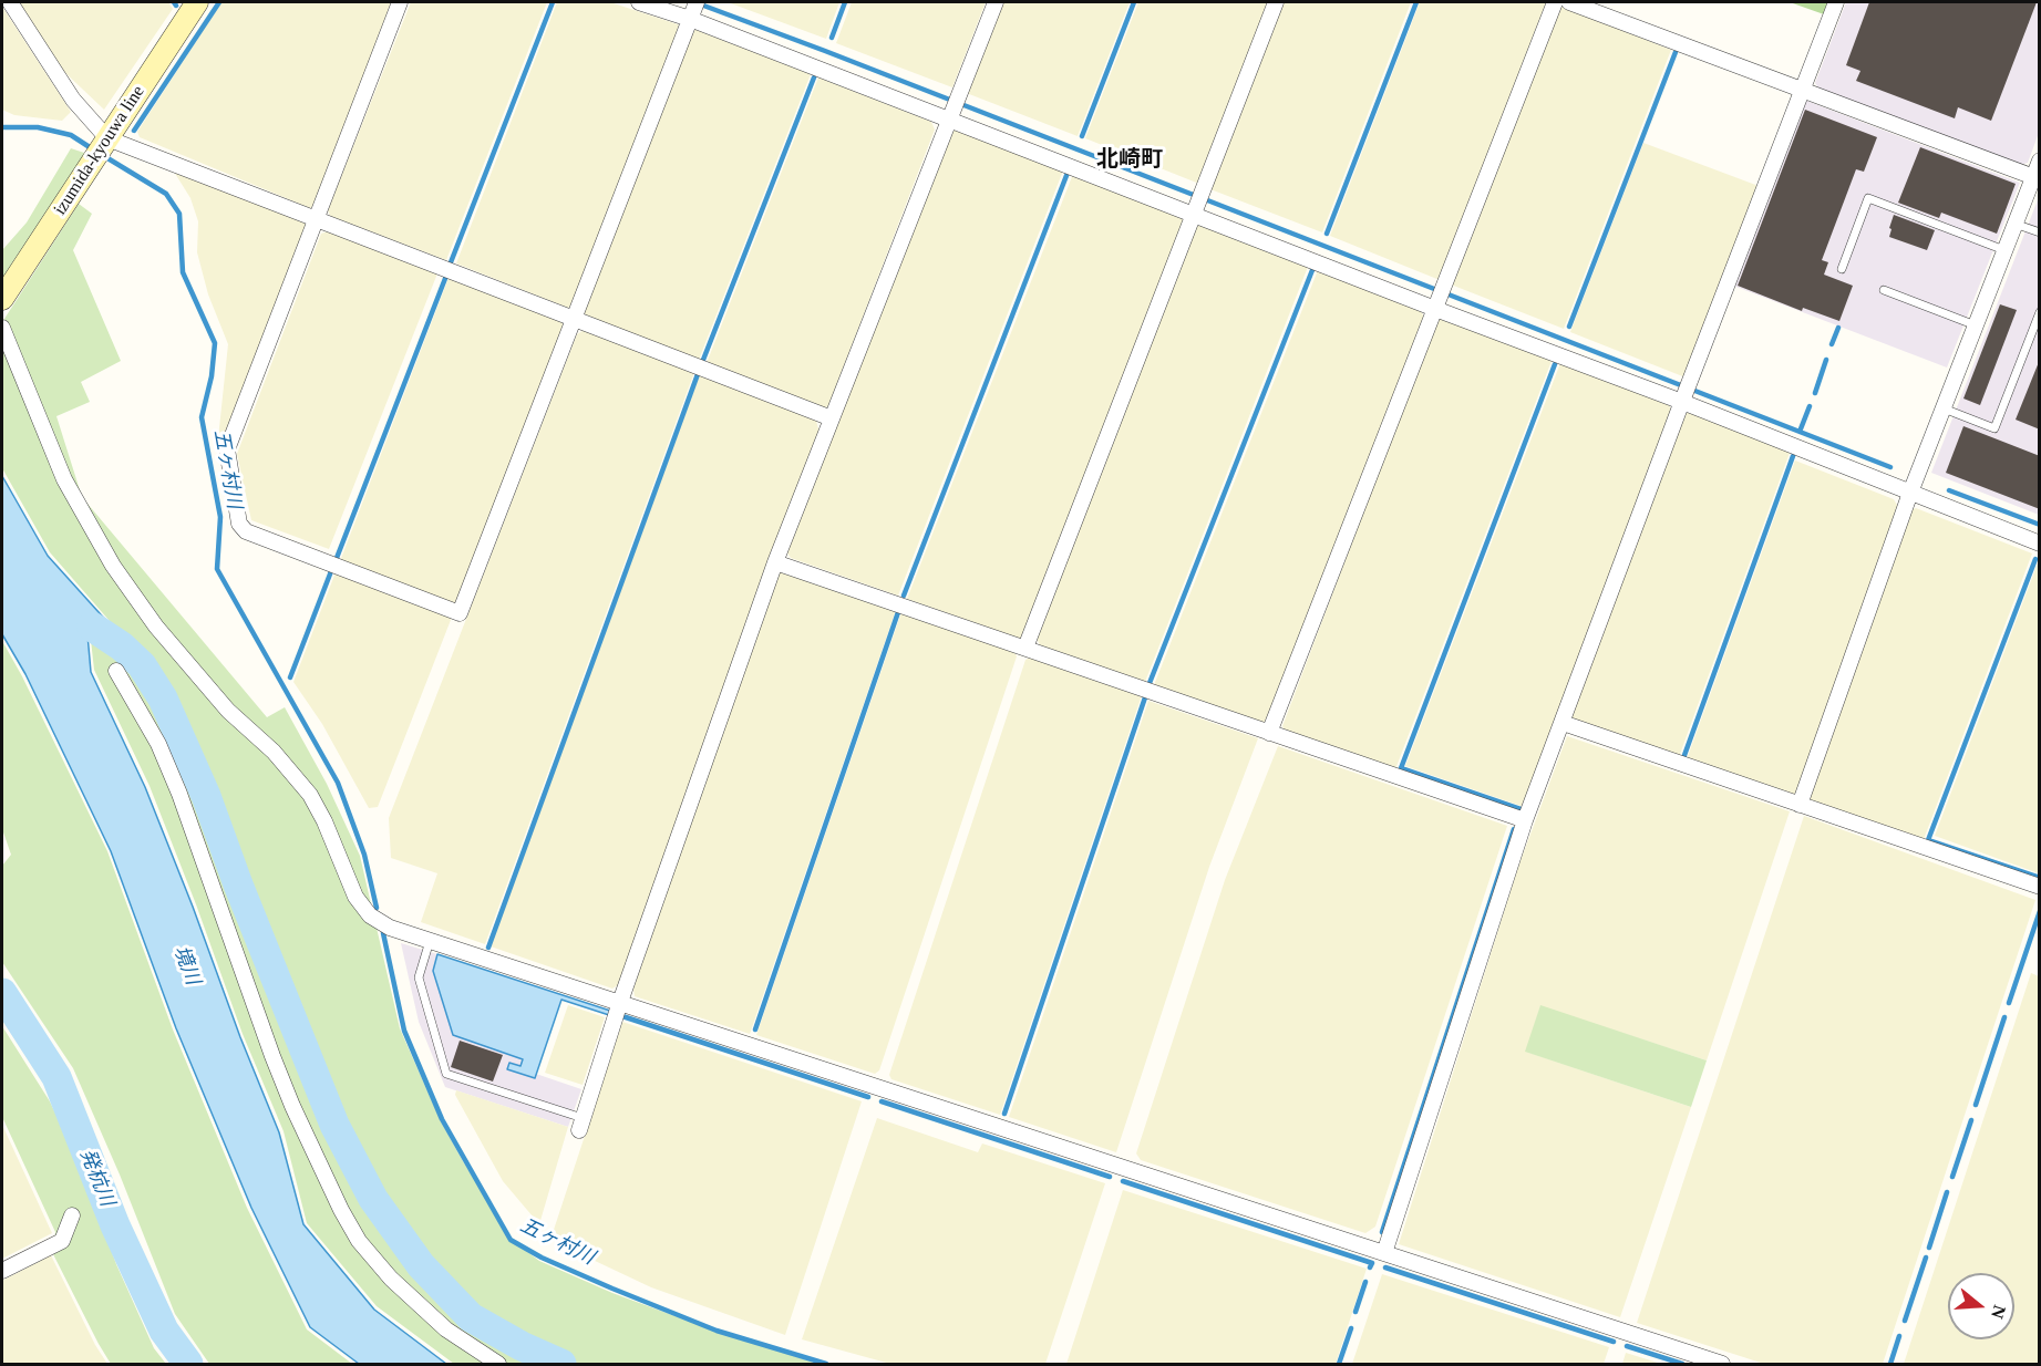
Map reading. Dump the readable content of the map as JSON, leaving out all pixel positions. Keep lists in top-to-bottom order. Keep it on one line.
{"streets":{"main road":["izumida-kyouwa line"]},"districts":["北崎町"],"water":["五ヶ村川","境川","発杭川"],"north":"right"}
